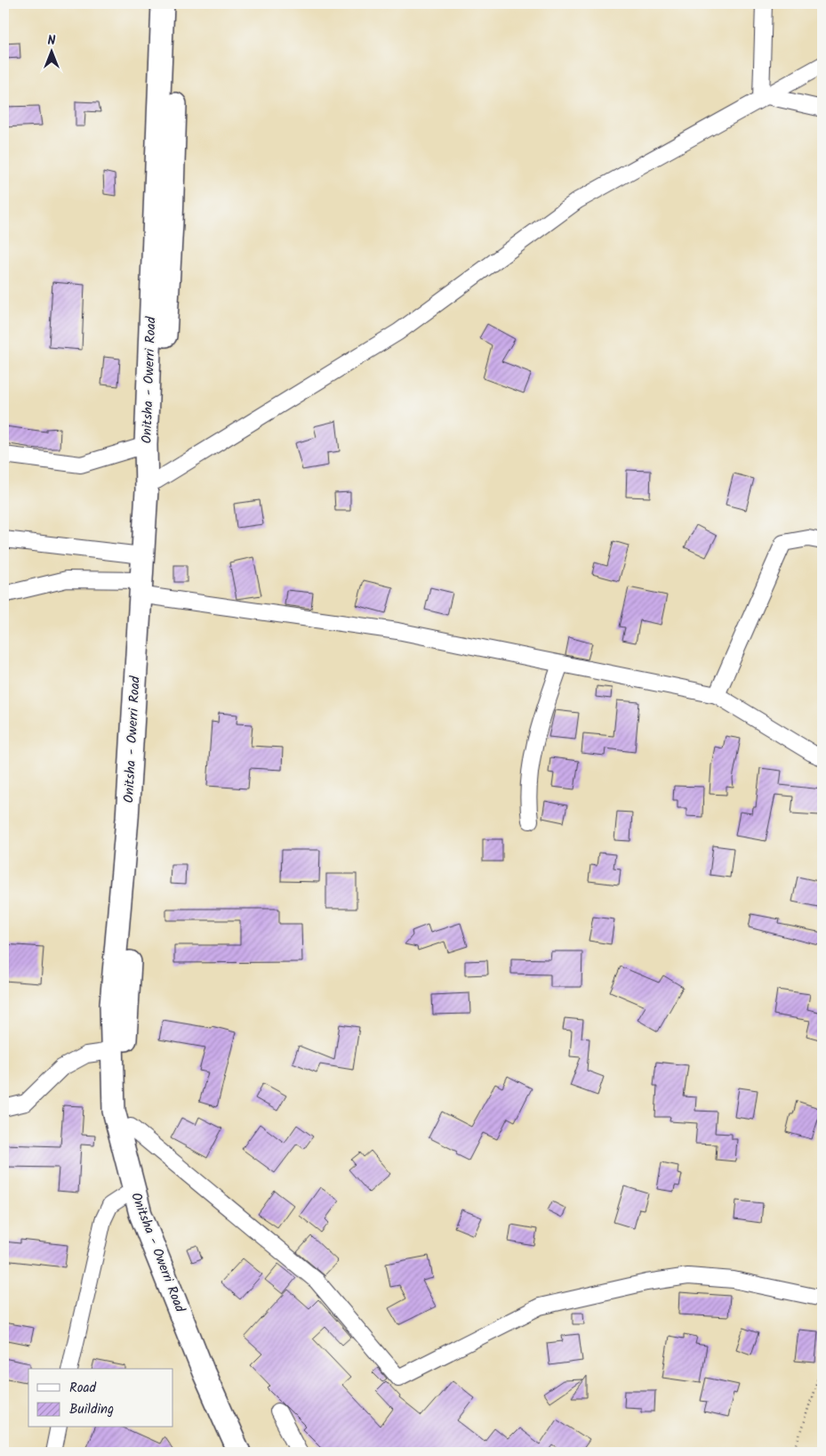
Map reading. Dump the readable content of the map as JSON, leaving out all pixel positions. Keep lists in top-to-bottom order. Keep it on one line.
{"streets":{"highway":["Onitsha - Owerri Road"]},"legend":["Road","Building"],"north":"top"}
